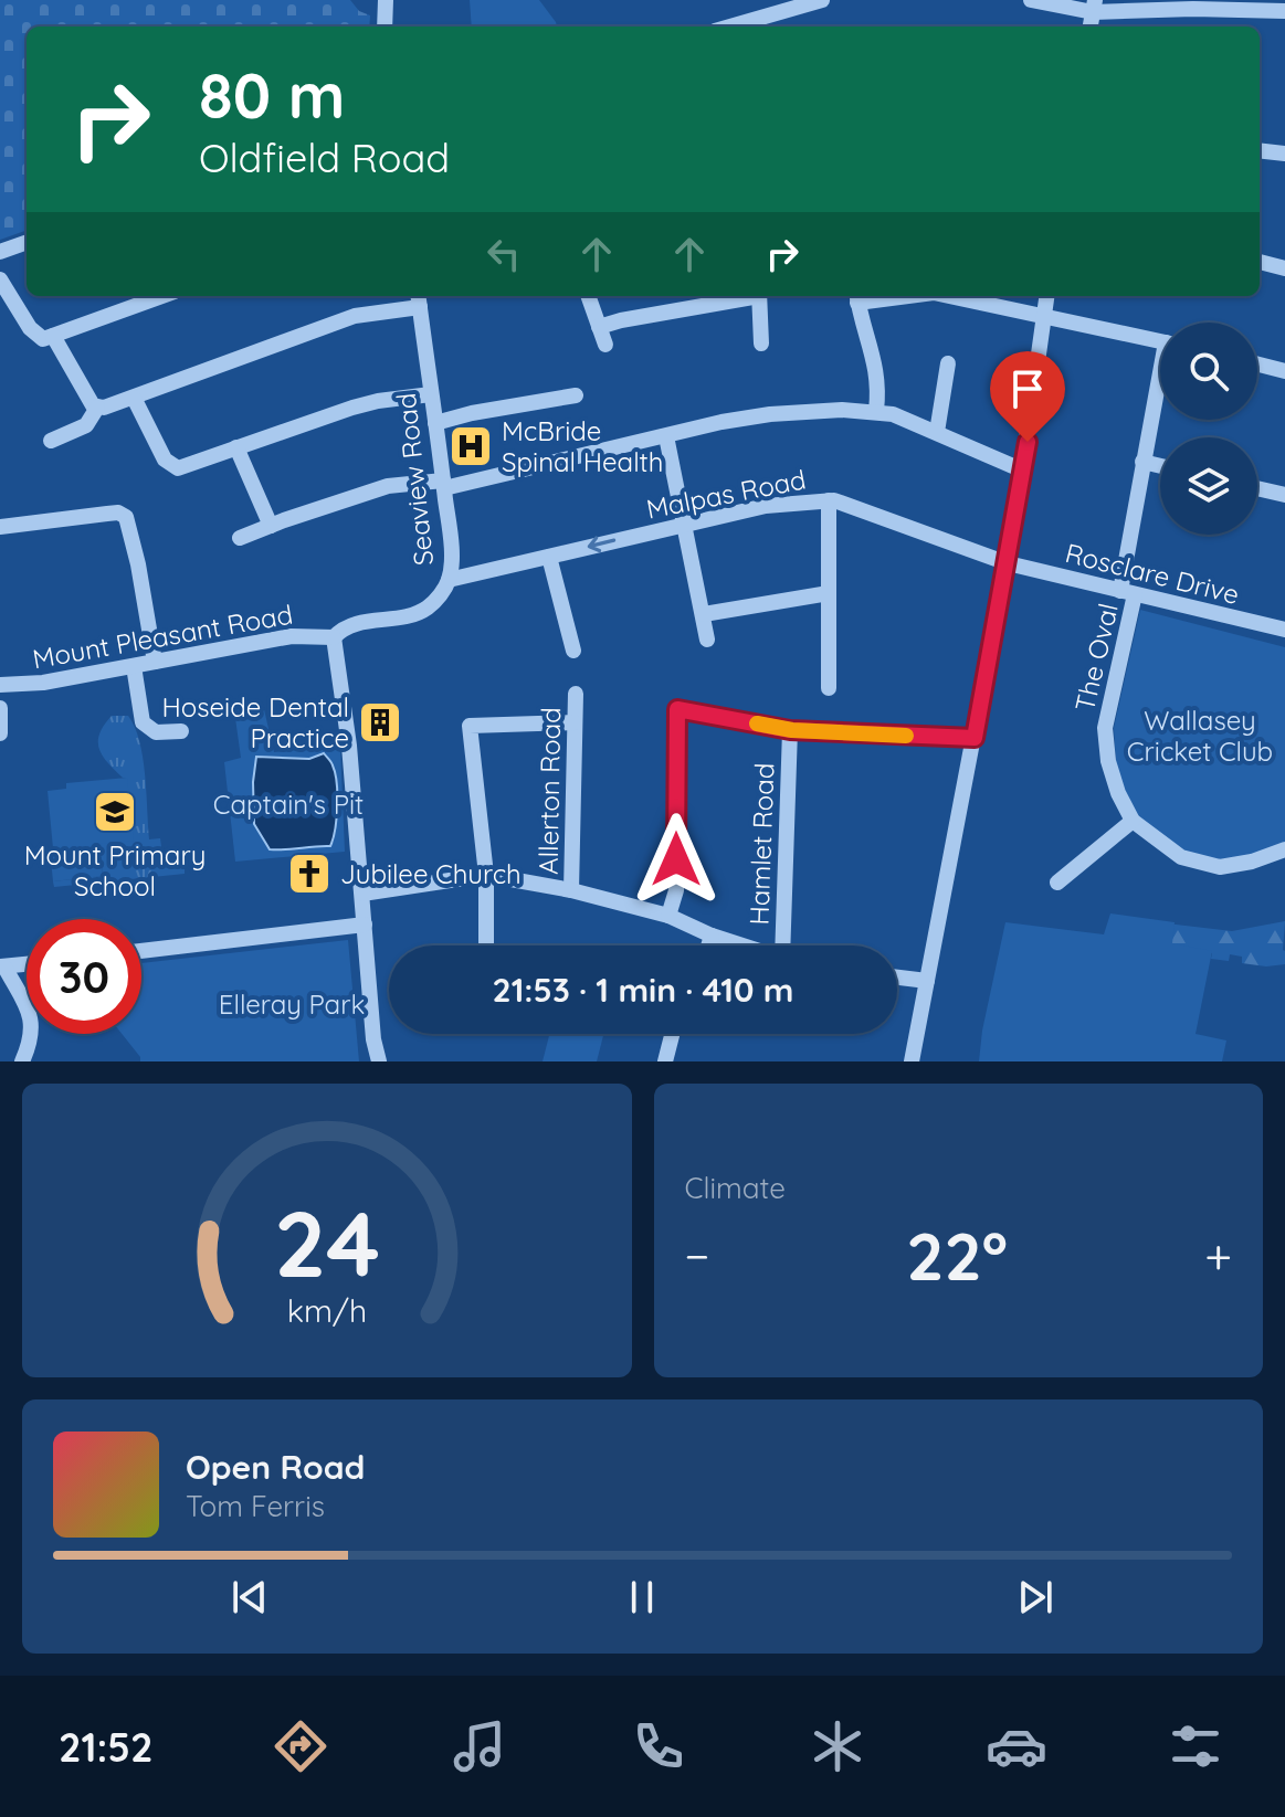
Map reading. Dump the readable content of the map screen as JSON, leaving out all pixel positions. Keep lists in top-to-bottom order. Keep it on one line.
{"streets":{"street":["Seaview Road","Malpas Road","Rosclare Drive","Mount Pleasant Road","The Oval","Allerton Road","Hamlet Road"]},"crossings":[["Seaview Road","Malpas Road"],["Seaview Road","Mount Pleasant Road"],["Malpas Road","Rosclare Drive"],["Rosclare Drive","The Oval"]],"parks":["Wallasey Cricket Club","Captain's Pit","Elleray Park"],"places":{"hospital":["McBride Spinal Health"],"building":["Hoseide Dental Practice"],"school or university":["Mount Primary School"],"church":["Jubilee Church"]},"page":{"turn":["80 m","Oldfield Road"],"limit":"30","trip":"21:53 · 1 min · 410 m","tile":"Climate","heat":["−","22°","+"],"song":["Open Road","Tom Ferris"],"tabs":"21:52","gauge":["24","km/h"]}}
